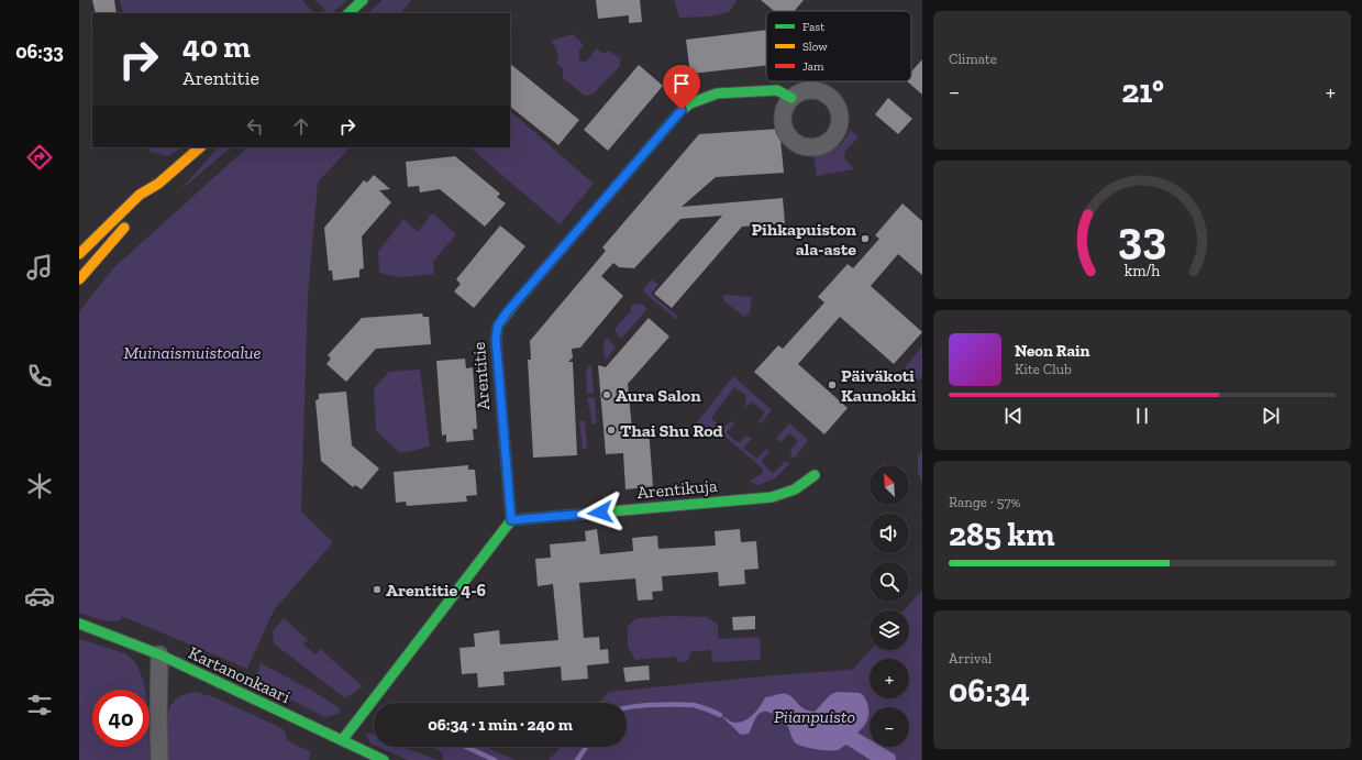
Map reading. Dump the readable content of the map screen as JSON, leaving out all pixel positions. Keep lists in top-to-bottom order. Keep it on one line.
{"streets":{"street":["Arentitie","Arentikuja","Kartanonkaari"]},"crossings":[["Arentitie","Arentikuja"]],"parks":["Muinaismuistoalue","Piianpuisto"],"places":["Pihkapuiston ala-aste","Päiväkoti Kaunokki","Aura Salon","Thai Shu Rod","Arentitie 4-6"],"legend":["Fast","Slow","Jam"],"north":"top left","page":{"tabs":"06:33","tile":["Climate",["Range · 57%","285 km"],["Arrival","06:34"]],"turn":["40 m","Arentitie"],"heat":["−","21°","+"],"song":["Neon Rain","Kite Club"],"map_buttons":["+","−"],"limit":"40","trip":"06:34 · 1 min · 240 m","gauge":["33","km/h"]}}
